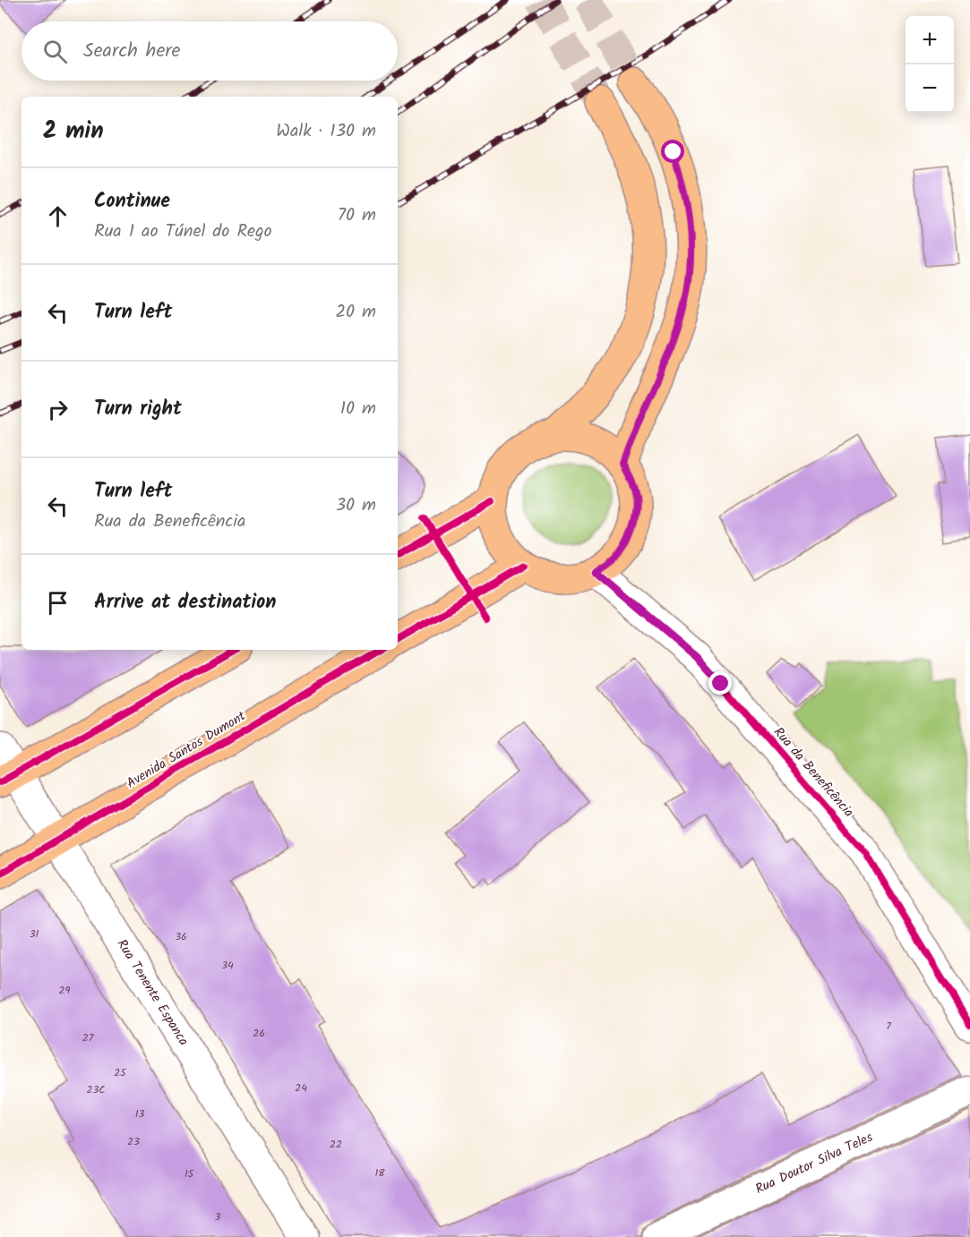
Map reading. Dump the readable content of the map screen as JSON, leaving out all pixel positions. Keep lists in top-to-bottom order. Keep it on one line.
{"streets":{"main road":["Avenida Santos Dumont"],"street":["Rua da Beneficência","Rua Tenente Espanca","Rua Doutor Silva Teles"]},"crossings":[["Avenida Santos Dumont","Rua Tenente Espanca"]],"house_numbers":["31","36","34","29","7","26","27","25","24","23C","13","23","22","18","15","3"],"page":{"map_buttons":["+","−"],"search":"Search here","heading":["2 min","Walk · 130 m"],"list":[["Continue","Rua 1 ao Túnel do Rego","70 m"],["Turn left","20 m"],["Turn right","10 m"],["Turn left","Rua da Beneficência","30 m"],"Arrive at destination"]}}
